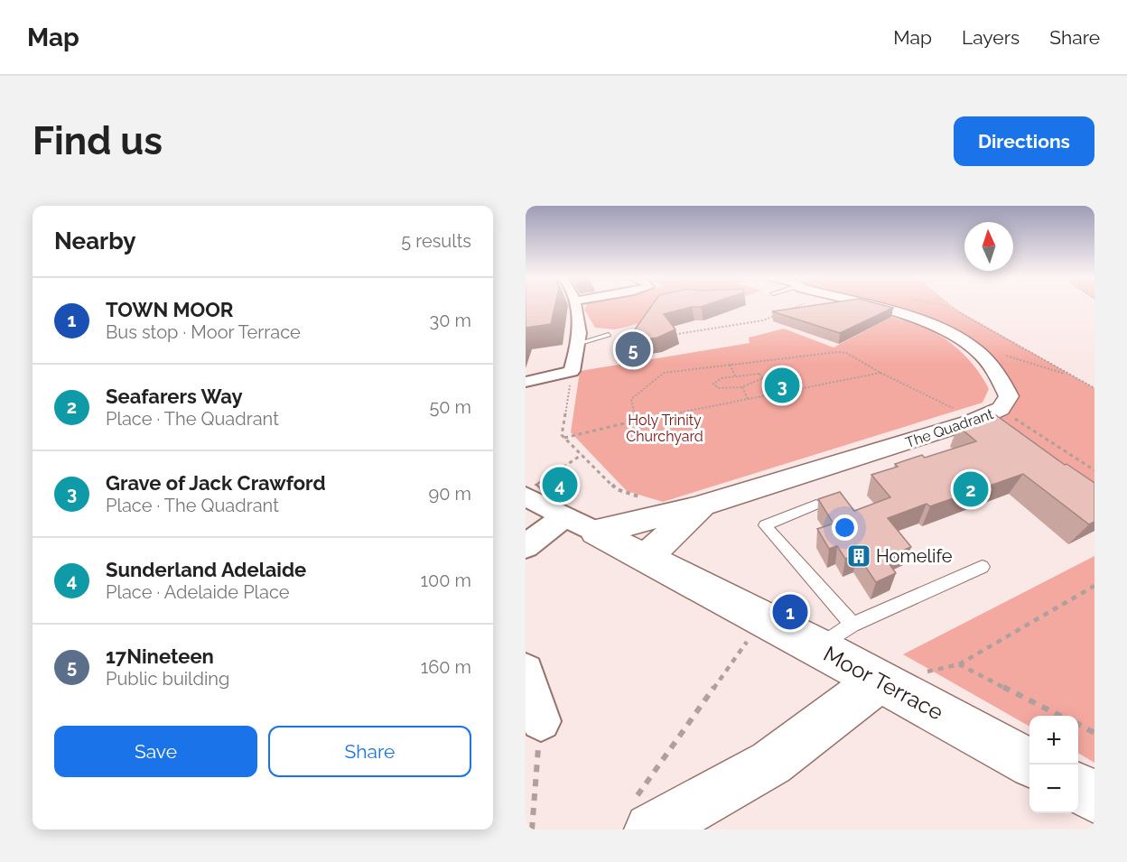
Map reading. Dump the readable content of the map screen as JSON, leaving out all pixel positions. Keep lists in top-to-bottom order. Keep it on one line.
{"streets":{"street":["The Quadrant","Moor Terrace"]},"crossings":[["The Quadrant","Moor Terrace"]],"parks":["Holy Trinity Churchyard"],"places":{"building":["Homelife"]},"north":"top","page":{"header":"Map","nav":["Map","Layers","Share"],"buttons":["Directions",["Save","Share"]],"title":"Find us","heading":["Nearby","5 results"],"list":[{"mark":"1","name":"TOWN MOOR","note":"Bus stop · Moor Terrace","value":"30 m"},{"mark":"2","name":"Seafarers Way","note":"Place · The Quadrant","value":"50 m"},{"mark":"3","name":"Grave of Jack Crawford","note":"Place · The Quadrant","value":"90 m"},{"mark":"4","name":"Sunderland Adelaide","note":"Place · Adelaide Place","value":"100 m"},{"mark":"5","name":"17Nineteen","note":"Public building","value":"160 m"}],"pins":["5","3","4","2","1"],"map_buttons":["+","−"]}}
